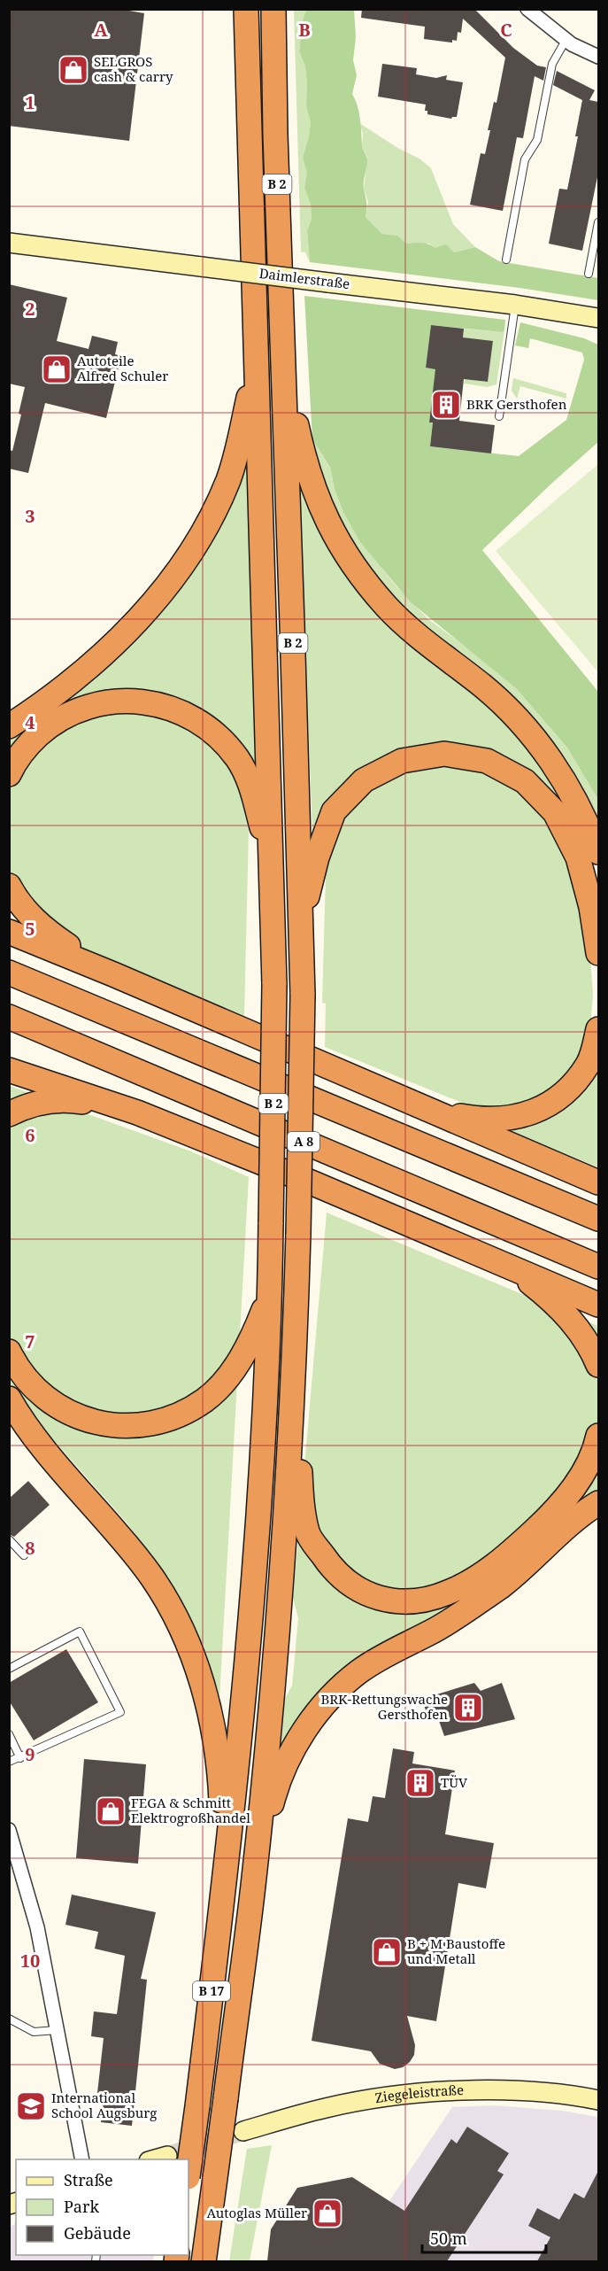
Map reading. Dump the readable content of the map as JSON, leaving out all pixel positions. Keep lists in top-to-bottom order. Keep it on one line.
{"streets":{"highway":["B 2","A 8","B 17"],"street":["Daimlerstraße","Ziegeleistraße"]},"places":{"shop":["SELGROS cash & carry","Autoteile Alfred Schuler","FEGA & Schmitt Elektrogroßhandel","B + M Baustoffe und Metall","Autoglas Müller"],"building":["BRK Gersthofen","BRK-Rettungswache Gersthofen","TÜV"],"school or university":["International School Augsburg"]},"legend":["Straße","Park","Gebäude"],"scale_bar":"50 m","grid":{"columns":["A","B","C"],"rows":["1","2","3","4","5","6","7","8","9","10"]}}
